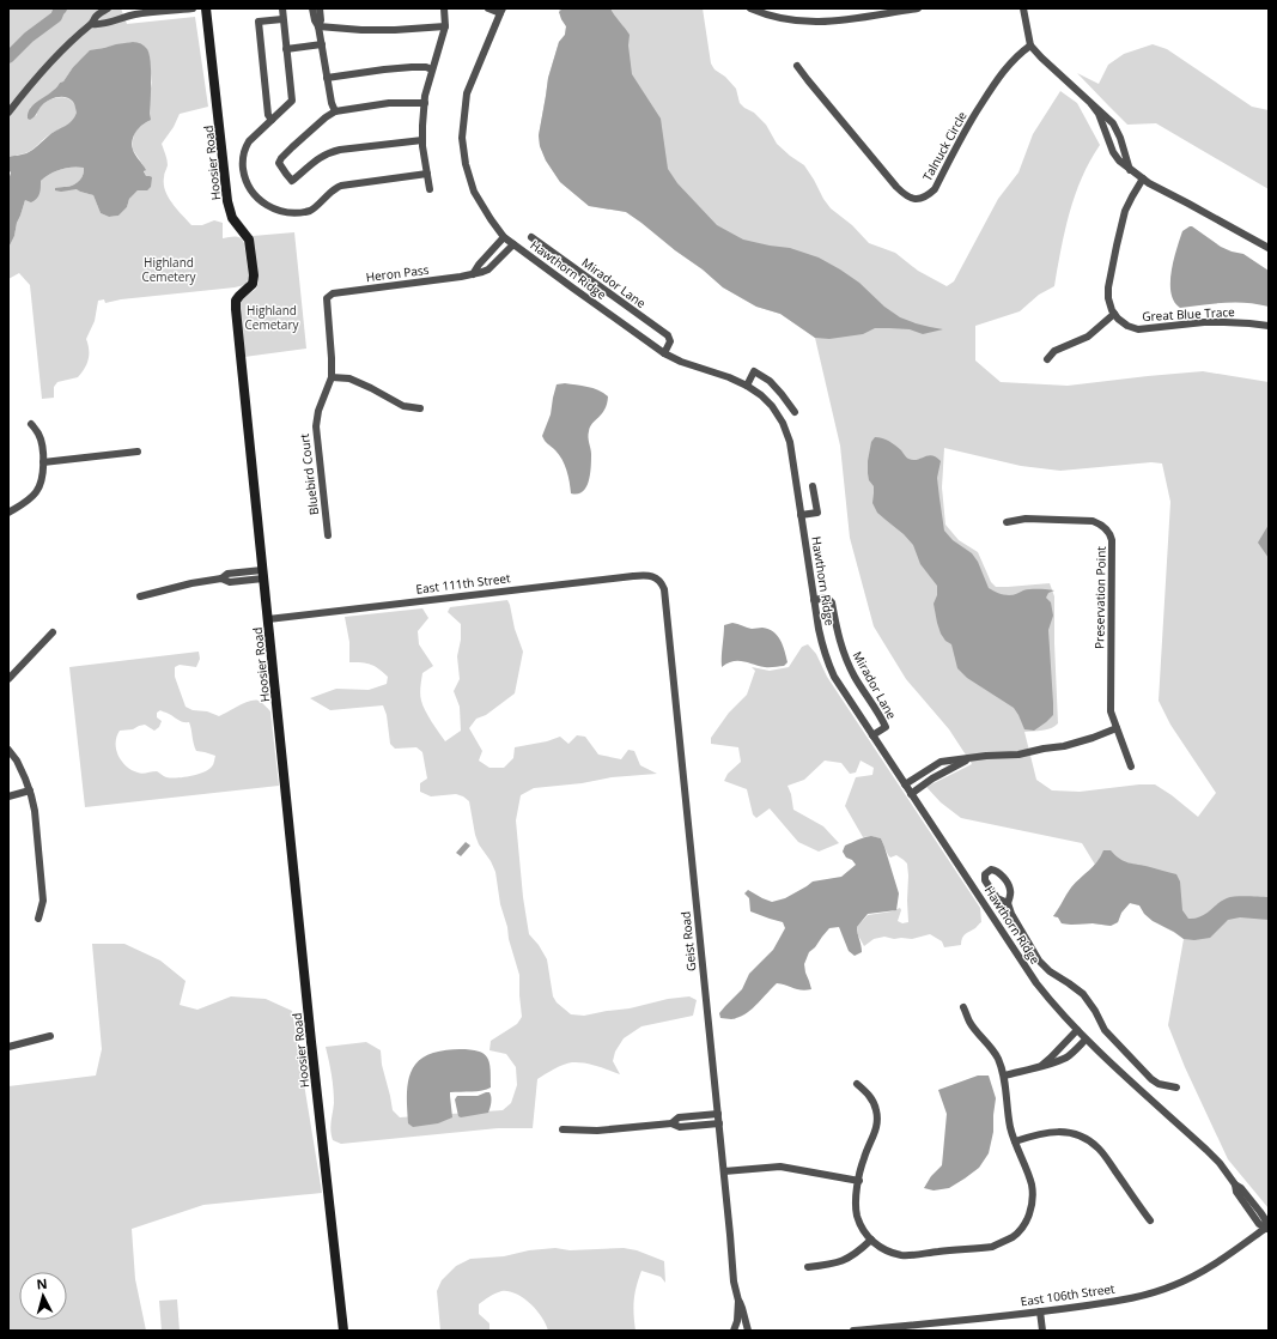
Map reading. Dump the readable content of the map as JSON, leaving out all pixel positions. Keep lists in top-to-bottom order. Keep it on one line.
{"streets":{"street":["Talnuck Circle","Hoosier Road","Hawthorn Ridge","Heron Pass","Mirador Lane","Great Blue Trace","Bluebird Court","East 111th Street","Preservation Point","Geist Road","East 106th Street"]},"crossings":[["Hoosier Road","East 111th Street"],["Hawthorn Ridge","Heron Pass"],["Hawthorn Ridge","Mirador Lane"],["Hawthorn Ridge","East 106th Street"],["Heron Pass","Bluebird Court"],["East 111th Street","Geist Road"]],"parks":["Highland Cemetery","Highland Cemetary"],"north":"top"}
